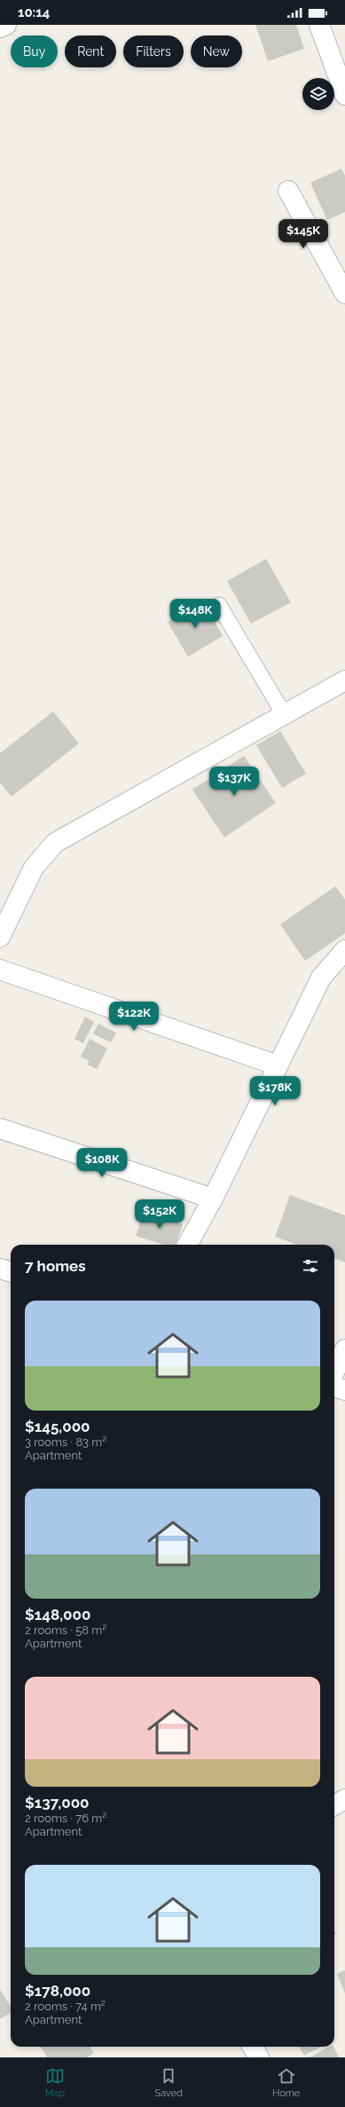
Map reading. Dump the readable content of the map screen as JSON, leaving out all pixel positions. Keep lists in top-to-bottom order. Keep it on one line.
{"page":{"status":"10:14","chip":["Buy","Rent","Filters","New"],"price":["$145K","$148K","$137K","$122K","$178K","$108K","$152K"],"heading":"7 homes","list":[{"name":"$145,000","note":"3 rooms · 83 m² · Apartment"},{"name":"$148,000","note":"2 rooms · 58 m² · Apartment"},{"name":"$137,000","note":"2 rooms · 76 m² · Apartment"},{"name":"$178,000","note":"2 rooms · 74 m² · Apartment"}],"tabs":["Map","Saved","Home"]}}
